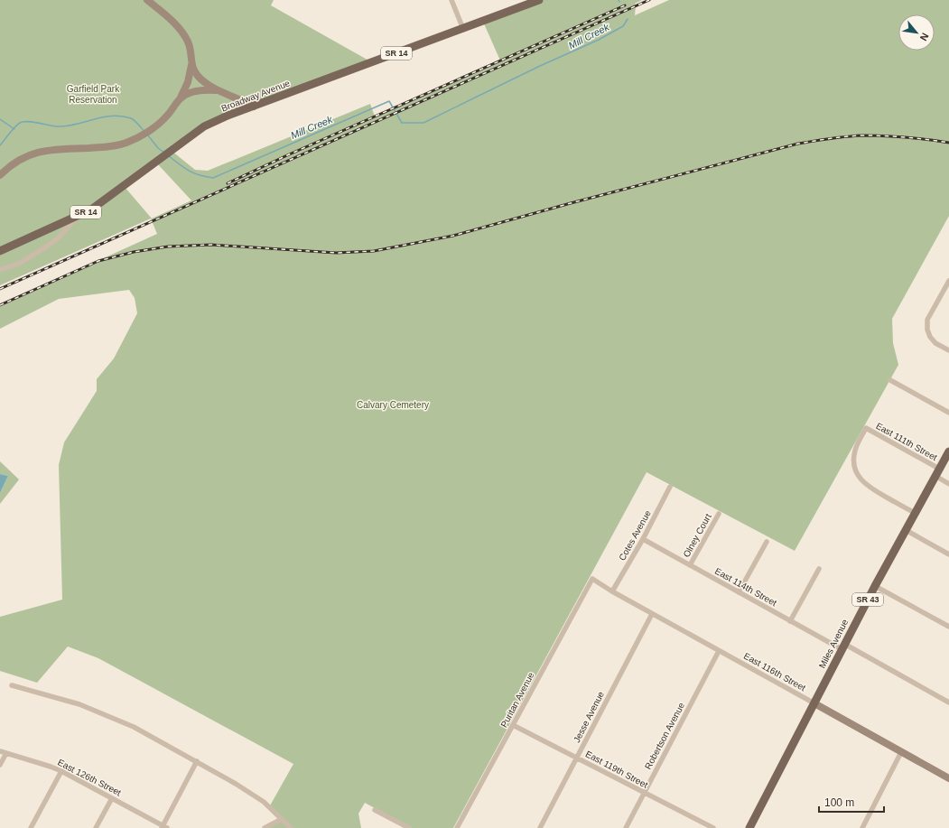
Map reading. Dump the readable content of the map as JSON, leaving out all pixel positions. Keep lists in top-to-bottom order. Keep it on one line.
{"streets":{"main road":["SR 14","Broadway Avenue","SR 43","Miles Avenue"],"street":["East 111th Street","Cotes Avenue","Olney Court","East 114th Street","East 116th Street","Puritan Avenue","Jesse Avenue","Robertson Avenue","East 119th Street","East 126th Street"]},"crossings":[["East 111th Street","Miles Avenue"],["Cotes Avenue","East 114th Street"],["Cotes Avenue","East 116th Street"],["Olney Court","East 114th Street"],["East 114th Street","Miles Avenue"],["Miles Avenue","East 116th Street"],["East 116th Street","Puritan Avenue"],["East 116th Street","Jesse Avenue"],["East 116th Street","Robertson Avenue"],["Puritan Avenue","East 119th Street"],["Jesse Avenue","East 119th Street"],["Robertson Avenue","East 119th Street"]],"water":["Mill Creek"],"parks":["Garfield Park Reservation","Calvary Cemetery"],"scale_bar":"100 m","north":"bottom right"}
